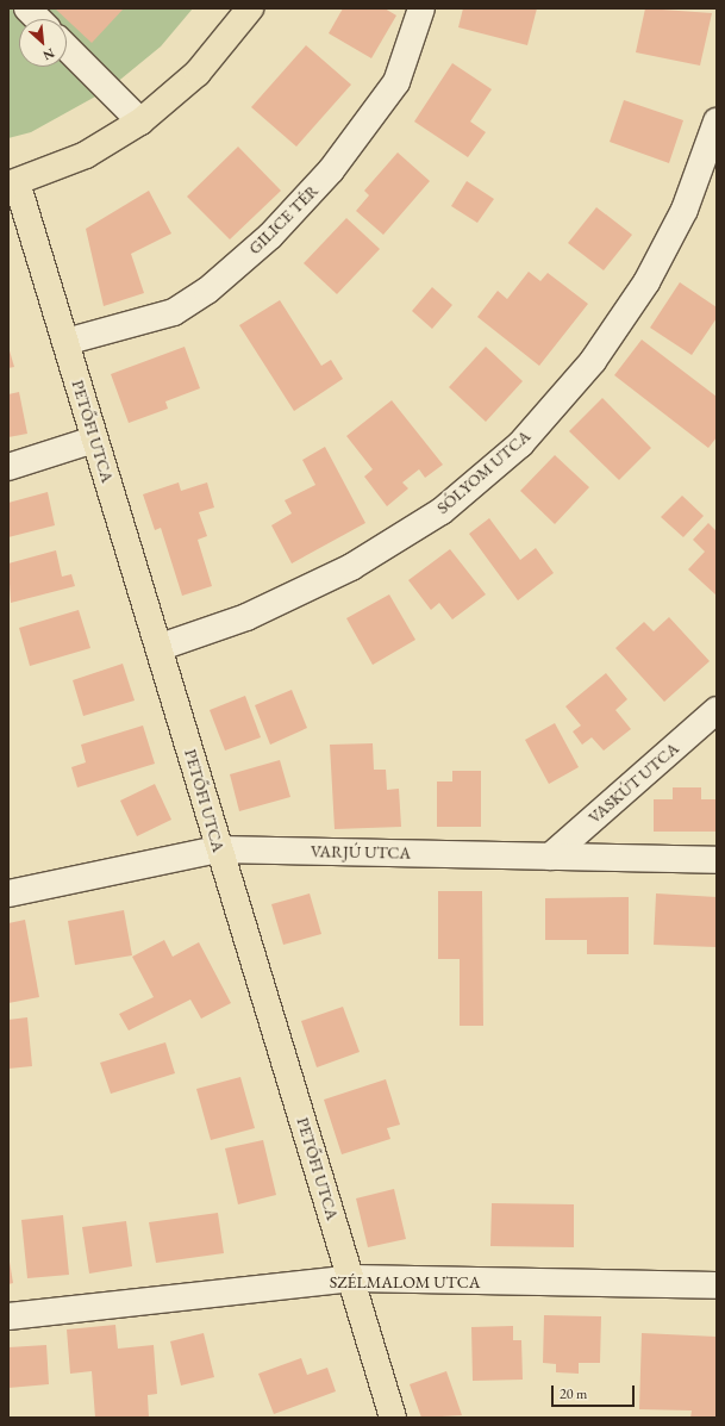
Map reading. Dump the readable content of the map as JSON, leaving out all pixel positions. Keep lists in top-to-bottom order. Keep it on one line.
{"streets":{"main road":["PETŐFI UTCA"],"street":["GILICE TÉR","SÓLYOM UTCA","VASKÚT UTCA","VARJÚ UTCA","SZÉLMALOM UTCA"]},"crossings":[["GILICE TÉR","PETŐFI UTCA"],["PETŐFI UTCA","SÓLYOM UTCA"],["PETŐFI UTCA","VARJÚ UTCA"],["PETŐFI UTCA","SZÉLMALOM UTCA"],["VASKÚT UTCA","VARJÚ UTCA"]],"scale_bar":"20 m","north":"bottom right"}
